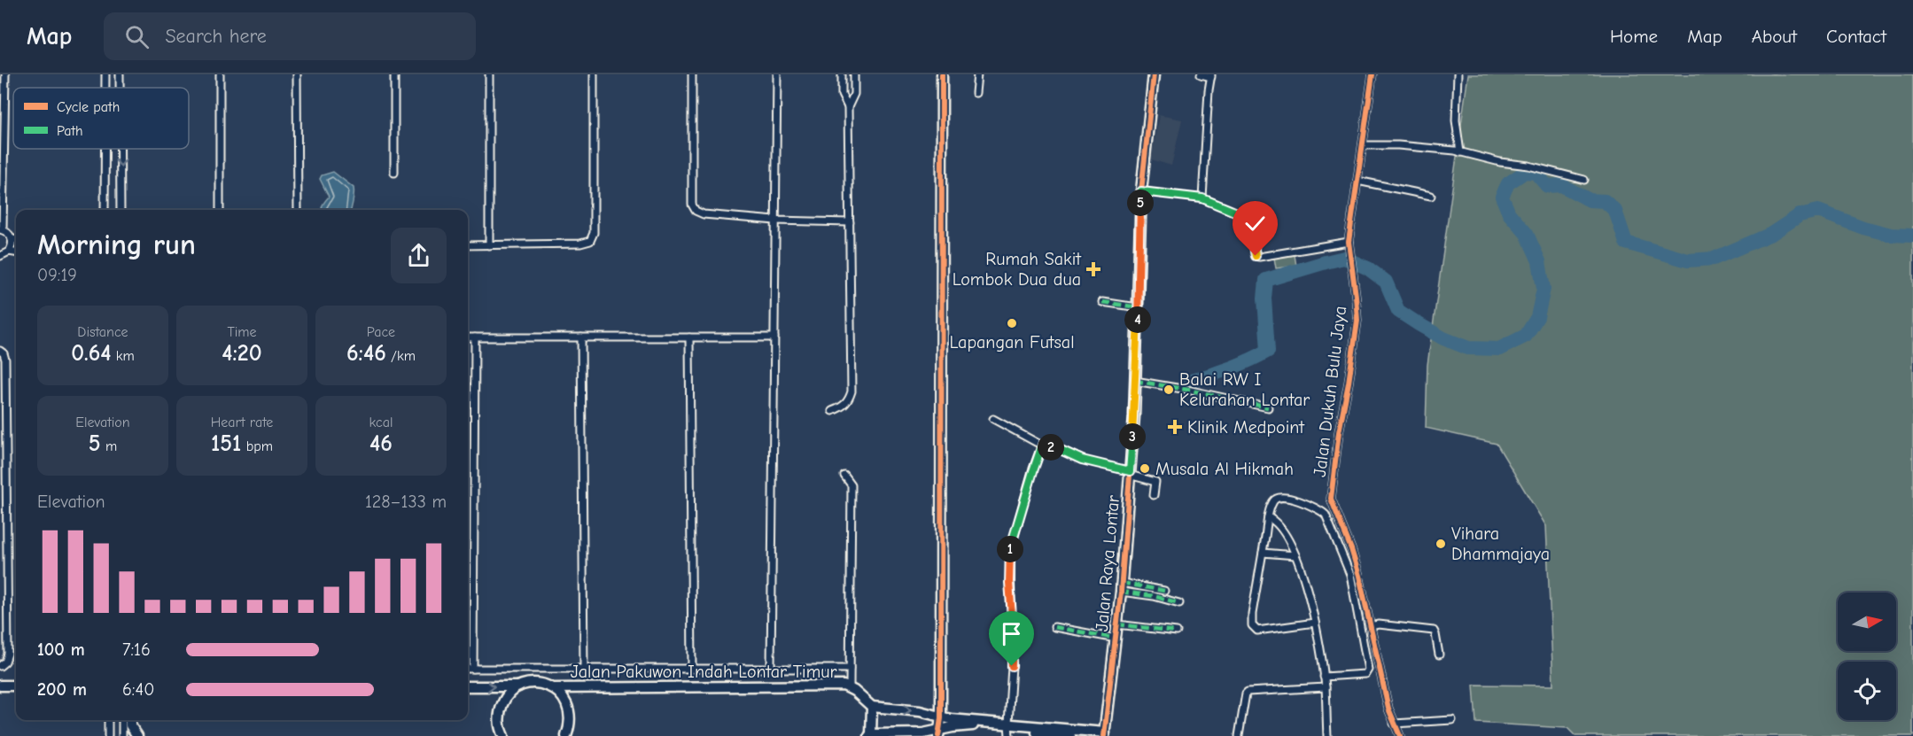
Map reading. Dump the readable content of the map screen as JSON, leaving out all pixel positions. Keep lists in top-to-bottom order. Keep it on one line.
{"streets":{"street":["Jalan Dukuh Bulu Jaya","Jalan Raya Lontar","Jalan Pakuwon Indah Lontar Timur"]},"places":{"health":["Rumah Sakit Lombok Dua dua","Klinik Medpoint"],"other":["Lapangan Futsal","Balai RW I Kelurahan Lontar","Musala Al Hikmah","Vihara Dhammajaya"]},"legend":["Cycle path","Path"],"north":"right","page":{"header":"Map","search":"Search here","nav":["Home","Map","About","Contact"],"pins":["5","4","3","2","1"],"heading":["Morning run","09:19"],"stats":[["Distance","0.64 km"],["Time","4:20"],["Pace","6:46 /km"],["Elevation","5 m"],["Heart rate","151 bpm"],["kcal","46"]],"chart":["Elevation","128–133 m"],"list":[{"name":"100 m","note":"7:16"},{"name":"200 m","note":"6:40"}]}}
